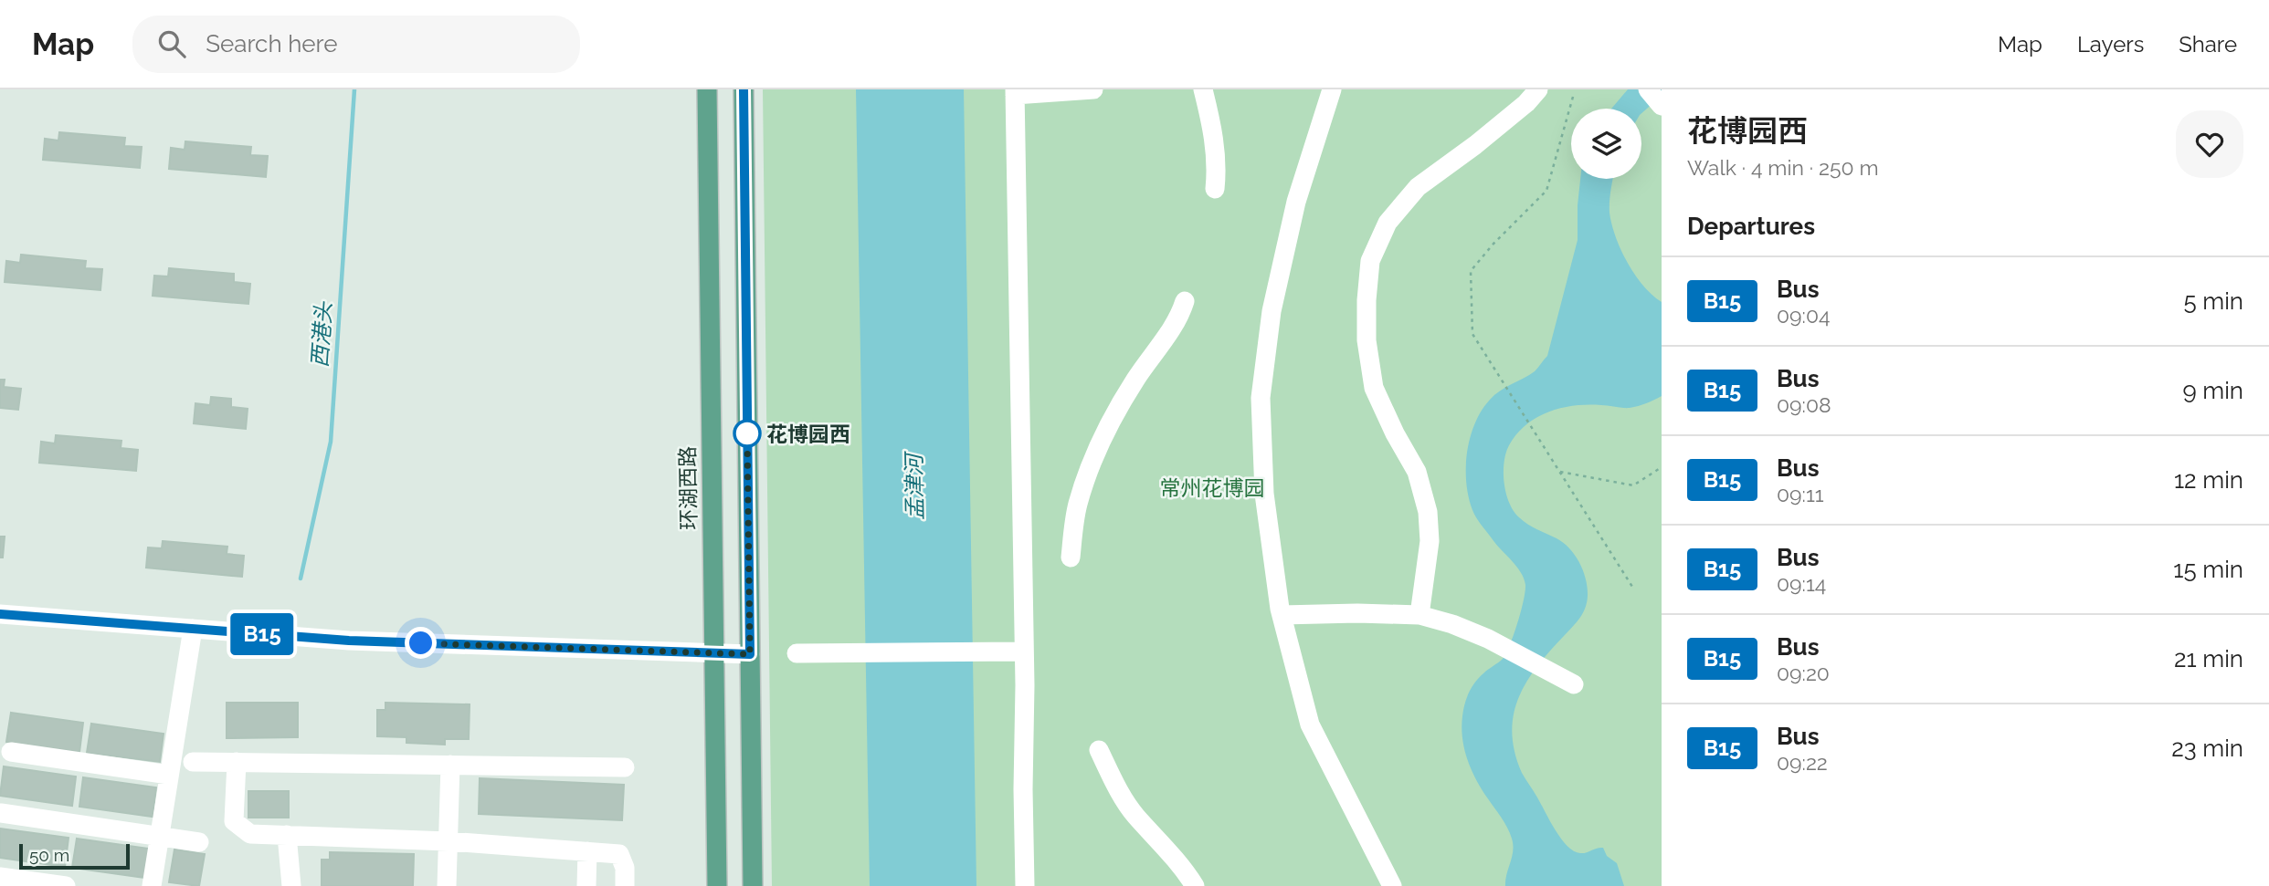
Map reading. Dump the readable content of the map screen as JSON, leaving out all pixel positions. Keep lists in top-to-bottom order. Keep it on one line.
{"streets":{"main road":["环湖西路"]},"water":["西港头","孟津河"],"parks":["常州花博园"],"places":["花博园西"],"lines":["bus line B15"],"scale_bar":"50 m","page":{"header":"Map","search":"Search here","nav":["Map","Layers","Share"],"on_map":"B15","heading":[["花博园西","Walk · 4 min · 250 m"],"Departures"],"list":[{"mark":"B15","name":"Bus","note":"09:04","value":"5 min"},{"mark":"B15","name":"Bus","note":"09:08","value":"9 min"},{"mark":"B15","name":"Bus","note":"09:11","value":"12 min"},{"mark":"B15","name":"Bus","note":"09:14","value":"15 min"},{"mark":"B15","name":"Bus","note":"09:20","value":"21 min"},{"mark":"B15","name":"Bus","note":"09:22","value":"23 min"}],"scale":"50 m"}}
